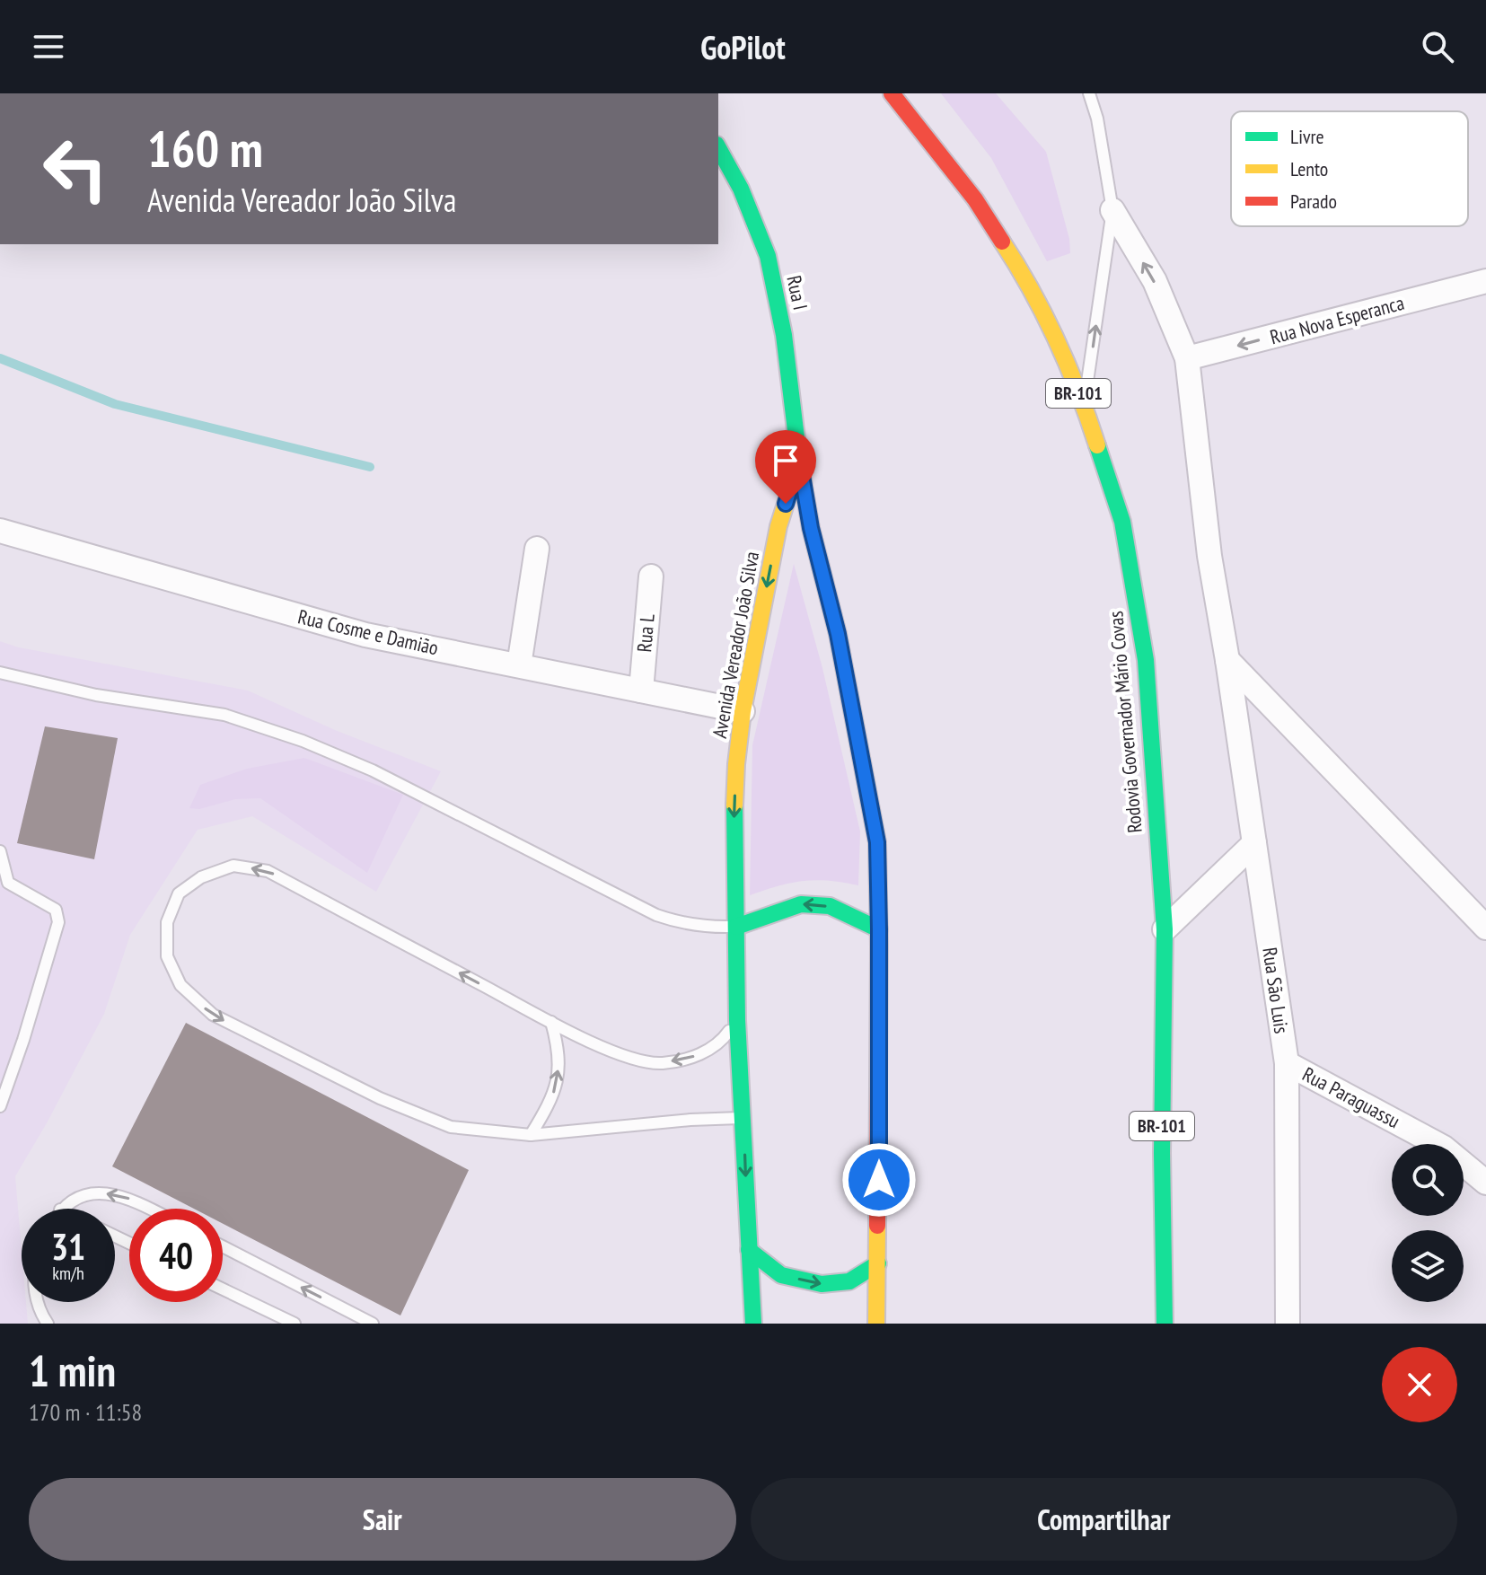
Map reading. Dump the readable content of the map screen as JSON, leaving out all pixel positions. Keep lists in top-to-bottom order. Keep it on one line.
{"streets":{"main road":["Rua I","BR-101","Avenida Vereador João Silva","Rodovia Governador Mário Covas"],"street":["Rua Nova Esperanca","Rua Cosme e Damião","Rua L","Rua São Luis","Rua Paraguassu"]},"crossings":[["Rua I","Avenida Vereador João Silva"],["Rua Nova Esperanca","Rua São Luis"],["Rua Cosme e Damião","Rua L"],["Rua Cosme e Damião","Avenida Vereador João Silva"],["Rua São Luis","Rua Paraguassu"]],"one_way":["Rua Nova Esperanca"],"legend":["Livre","Lento","Parado"],"page":{"header":"GoPilot","turn":["160 m","Avenida Vereador João Silva"],"speed":"31 km/h","limit":"40","heading":["1 min","170 m · 11:58"],"buttons":["Sair","Compartilhar"]}}
